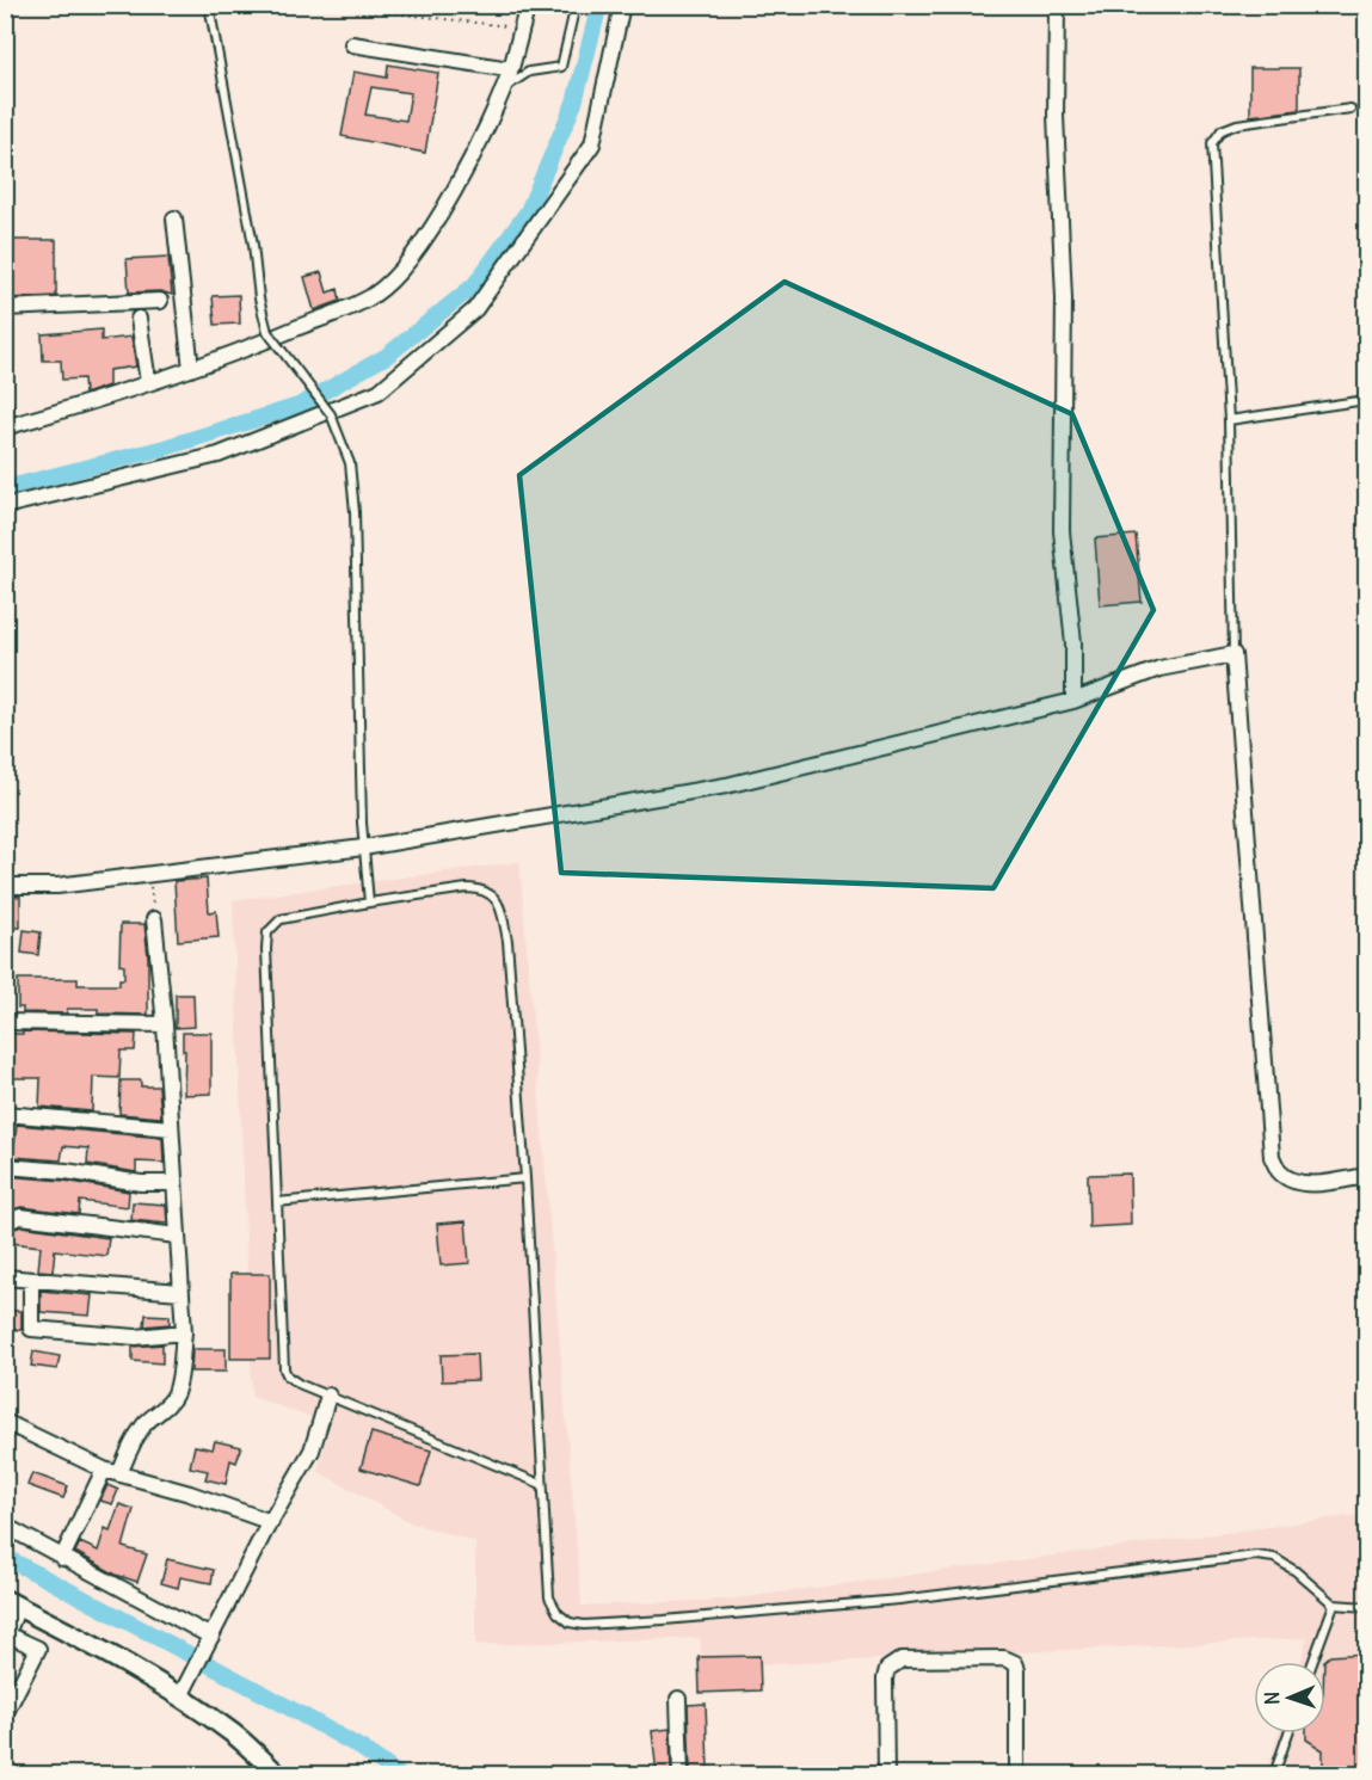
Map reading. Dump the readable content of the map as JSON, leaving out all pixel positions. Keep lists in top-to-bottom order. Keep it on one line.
{"north":"left"}
